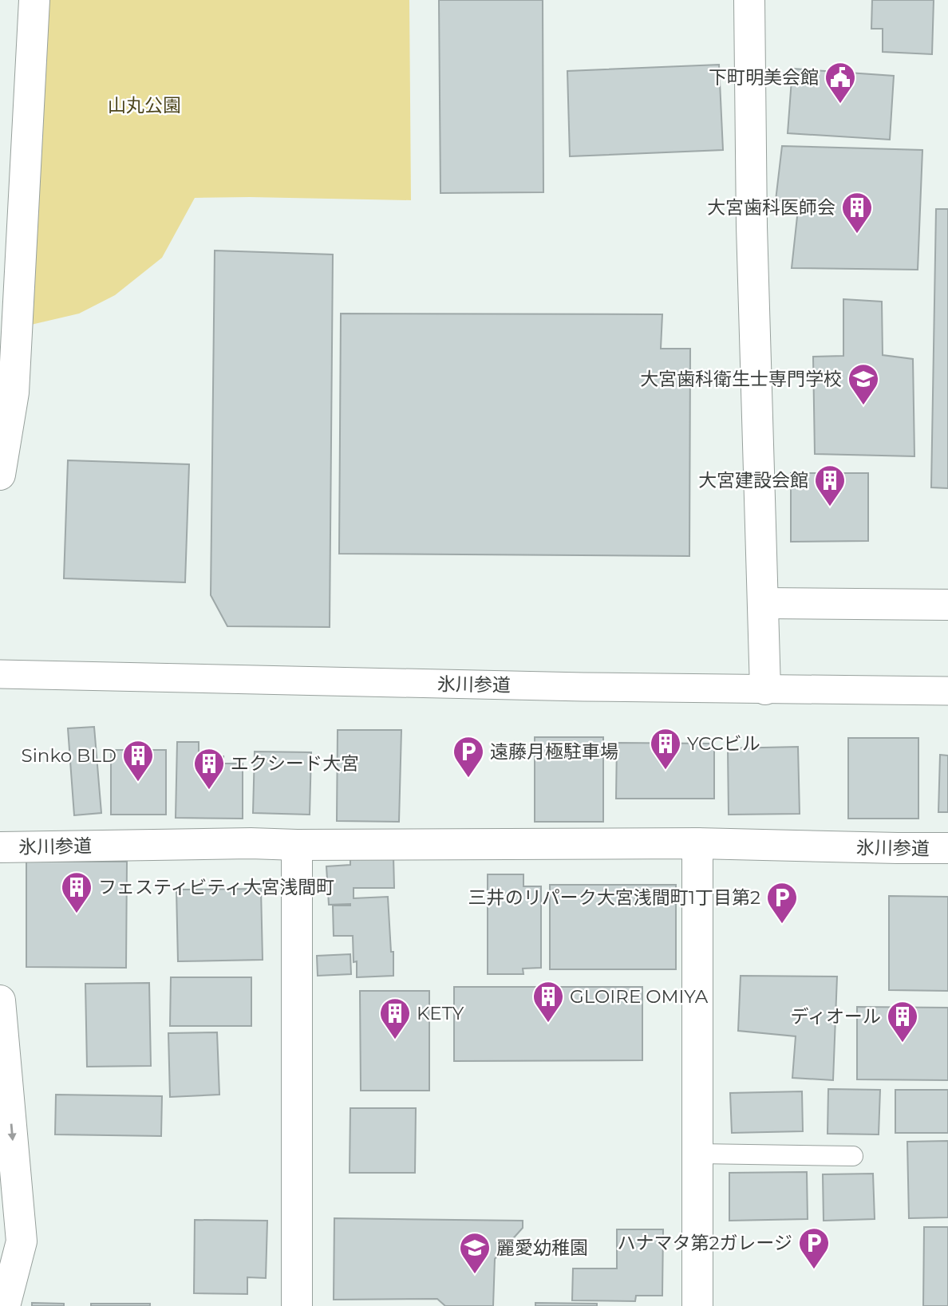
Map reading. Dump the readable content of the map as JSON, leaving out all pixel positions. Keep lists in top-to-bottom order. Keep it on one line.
{"streets":{"street":["氷川参道"]},"parks":["山丸公園"],"places":{"public building":["下町明美会館"],"building":["大宮歯科医師会","大宮建設会館","YCCビル","Sinko BLD","エクシード大宮","フェスティビティ大宮浅間町","GLOIRE OMIYA","KETY","ディオール"],"school or university":["大宮歯科衛生士専門学校","麗愛幼稚園"],"parking":["遠藤月極駐車場","三井のリパーク大宮浅間町1丁目第2","ハナマタ第2ガレージ"]}}
